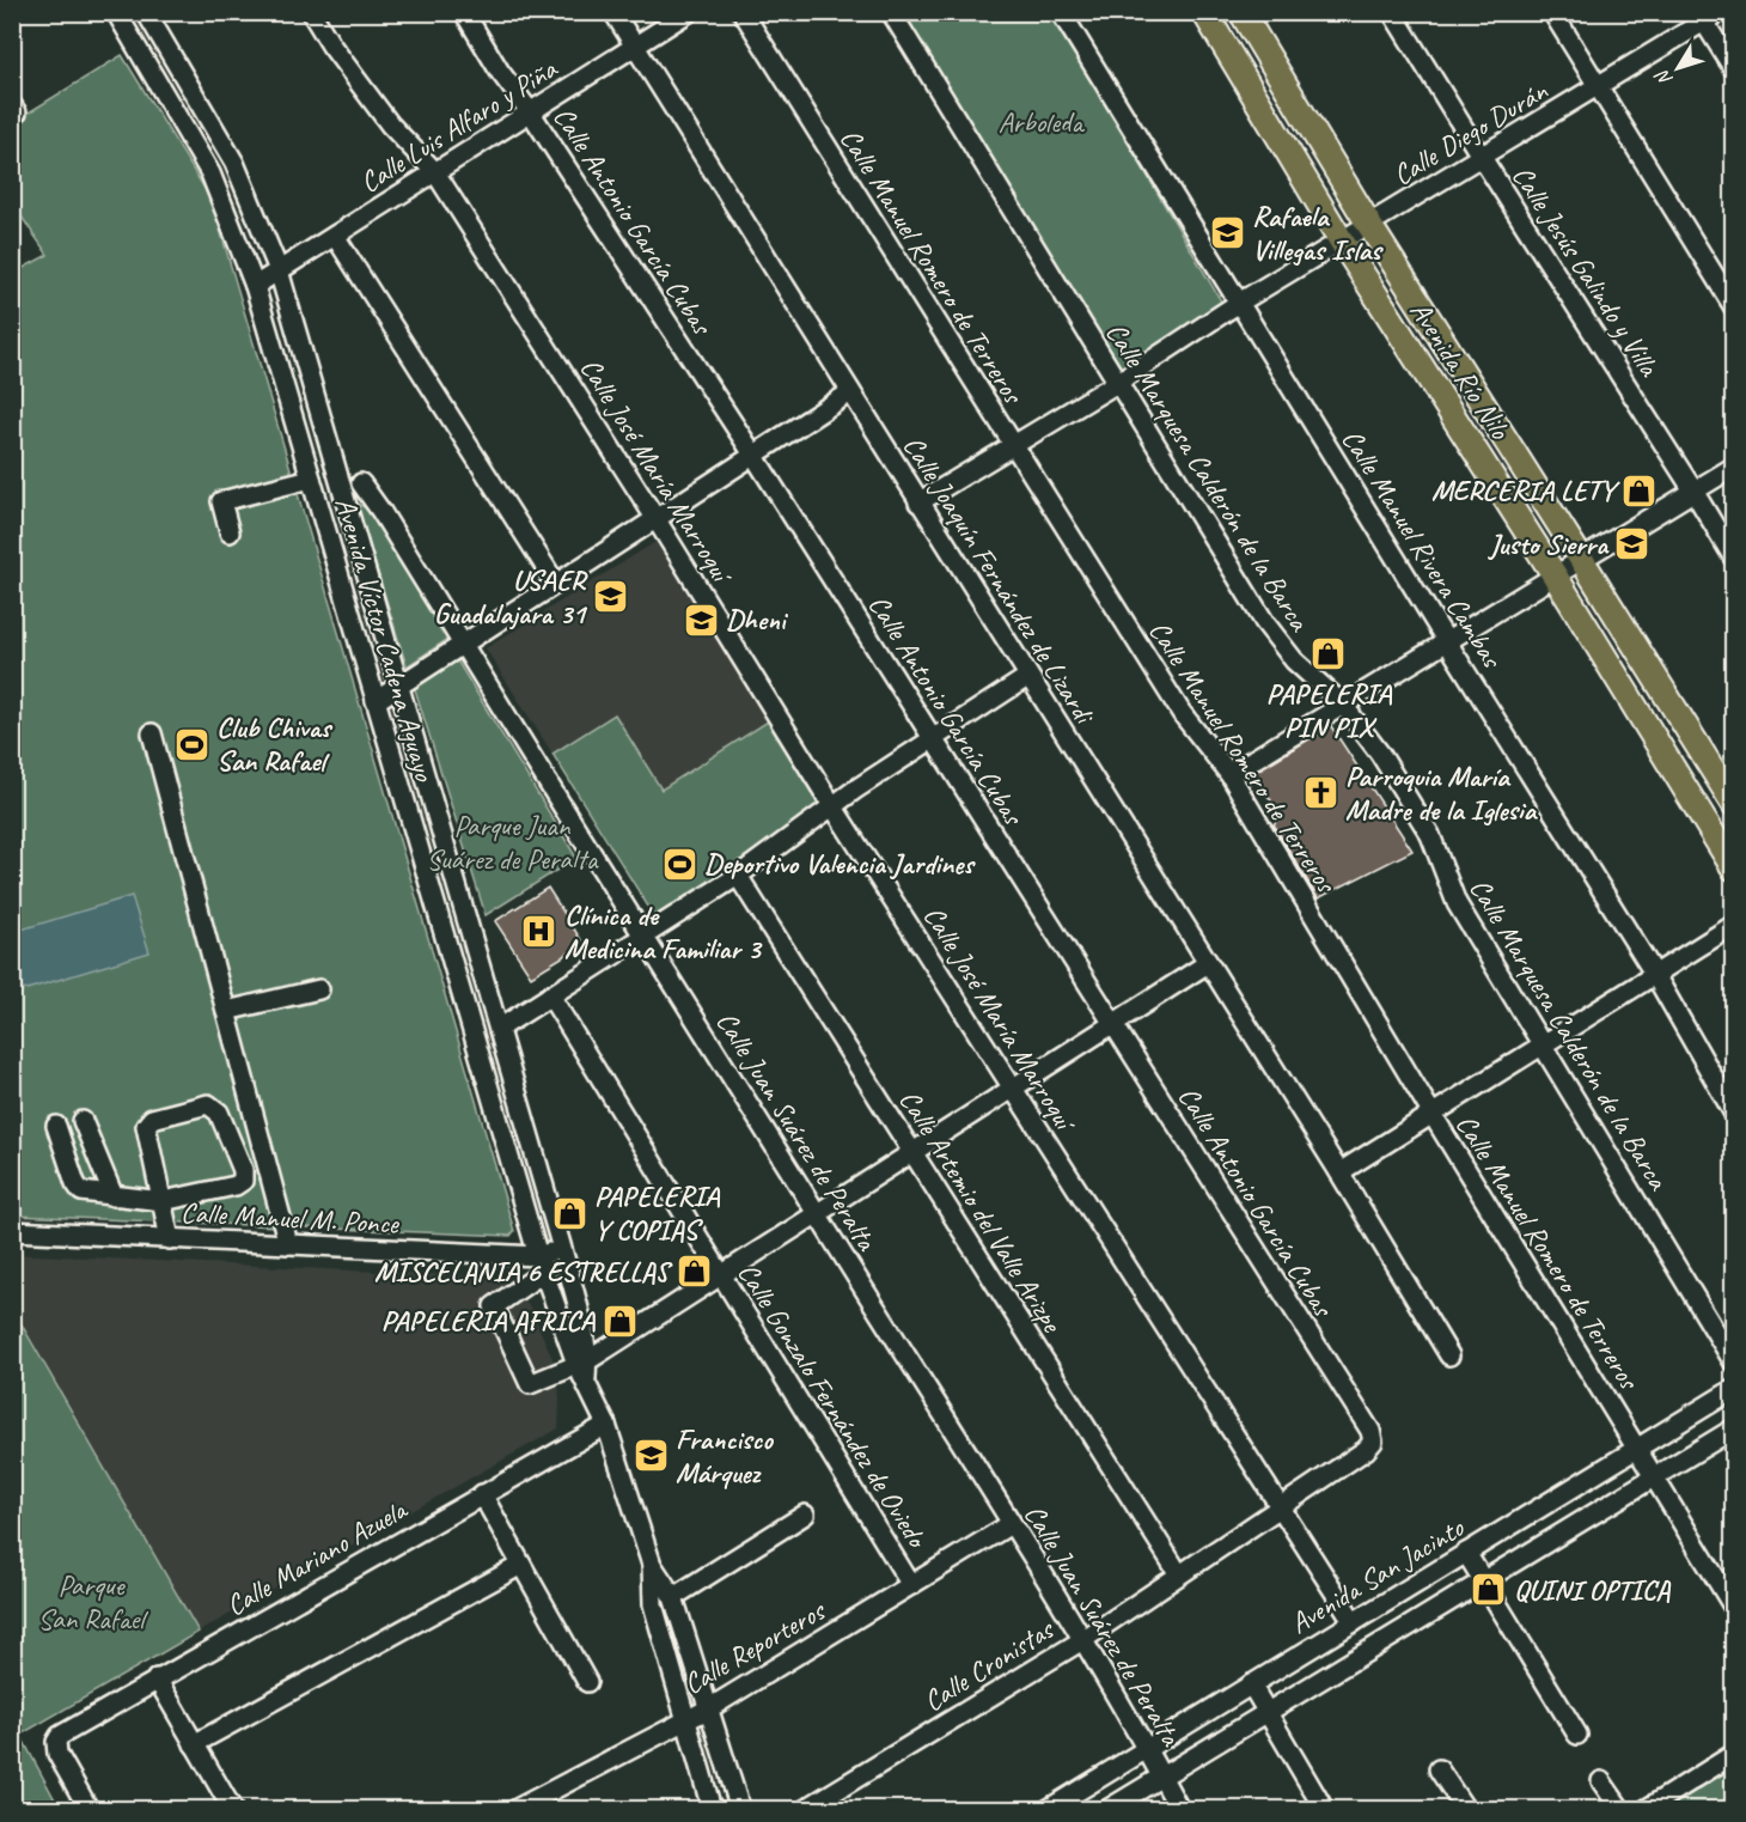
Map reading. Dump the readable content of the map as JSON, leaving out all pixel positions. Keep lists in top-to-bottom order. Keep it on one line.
{"streets":{"main road":["Avenida Río Nilo"],"street":["Calle Luis Alfaro y Piña","Calle Diego Durán","Calle Antonio García Cubas","Calle Manuel Romero de Terreros","Calle Jesús Galindo y Villa","Calle José María Marroquí","Calle Marquesa Calderón de la Barca","Calle Manuel Rivera Cambas","Calle Joaquín Fernández de Lizardi","Avenida Víctor Cadena Aguayo","Calle Juan Suárez de Peralta","Calle Artemio del Valle Arizpe","Calle Manuel M. Ponce","Calle Gonzalo Fernández de Oviedo","Calle Mariano Azuela","Avenida San Jacinto","Calle Reporteros","Calle Cronistas"]},"crossings":[["Calle Luis Alfaro y Piña","Calle Antonio García Cubas"],["Calle Luis Alfaro y Piña","Calle José María Marroquí"],["Calle Luis Alfaro y Piña","Calle Joaquín Fernández de Lizardi"],["Calle Luis Alfaro y Piña","Avenida Víctor Cadena Aguayo"],["Calle Diego Durán","Calle Manuel Romero de Terreros"],["Calle Diego Durán","Calle Jesús Galindo y Villa"],["Calle Diego Durán","Avenida Río Nilo"],["Calle Diego Durán","Calle Marquesa Calderón de la Barca"],["Calle Diego Durán","Calle Manuel Rivera Cambas"],["Calle Diego Durán","Calle Joaquín Fernández de Lizardi"],["Calle Antonio García Cubas","Calle Cronistas"],["Calle Manuel Romero de Terreros","Avenida San Jacinto"],["Calle José María Marroquí","Avenida San Jacinto"],["Calle José María Marroquí","Calle Cronistas"],["Avenida Víctor Cadena Aguayo","Calle Manuel M. Ponce"],["Avenida Víctor Cadena Aguayo","Calle Mariano Azuela"],["Avenida Víctor Cadena Aguayo","Calle Reporteros"],["Calle Juan Suárez de Peralta","Avenida San Jacinto"],["Calle Juan Suárez de Peralta","Calle Reporteros"],["Calle Juan Suárez de Peralta","Calle Cronistas"],["Calle Artemio del Valle Arizpe","Calle Cronistas"],["Calle Gonzalo Fernández de Oviedo","Calle Reporteros"]],"parks":["Arboleda","Parque Juan Suárez de Peralta","Parque San Rafael"],"places":{"school or university":["Rafaela Villegas Islas","Justo Sierra","USAER Guadalajara 31","Dheni","Francisco Márquez"],"shop":["MERCERIA LETY","PAPELERIA PIN PIX","PAPELERIA Y COPIAS","MISCELANIA 6 ESTRELLAS","PAPELERIA AFRICA","QUINI OPTICA"],"sports":["Club Chivas San Rafael","Deportivo Valencia Jardines"],"church":["Parroquia María Madre de la Iglesia"],"hospital":["Clínica de Medicina Familiar 3"]},"north":"bottom left"}
